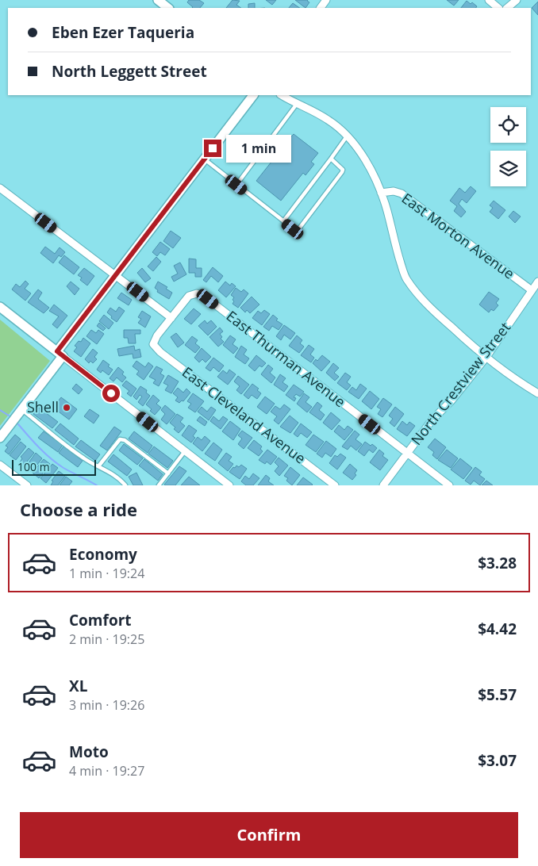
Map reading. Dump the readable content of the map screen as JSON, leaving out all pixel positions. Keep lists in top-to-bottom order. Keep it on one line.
{"streets":{"street":["East Morton Avenue","East Thurman Avenue","North Crestview Street","East Cleveland Avenue"]},"crossings":[["East Morton Avenue","North Crestview Street"],["East Thurman Avenue","North Crestview Street"],["East Thurman Avenue","East Cleveland Avenue"]],"places":["Shell"],"scale_bar":"100 m","page":{"banner":["Eben Ezer Taqueria","North Leggett Street"],"bubble":"1 min","scale":"100 m","heading":"Choose a ride","list":[{"name":"Economy","note":"1 min · 19:24","value":"$3.28"},{"name":"Comfort","note":"2 min · 19:25","value":"$4.42"},{"name":"XL","note":"3 min · 19:26","value":"$5.57"},{"name":"Moto","note":"4 min · 19:27","value":"$3.07"}],"buttons":"Confirm"}}
